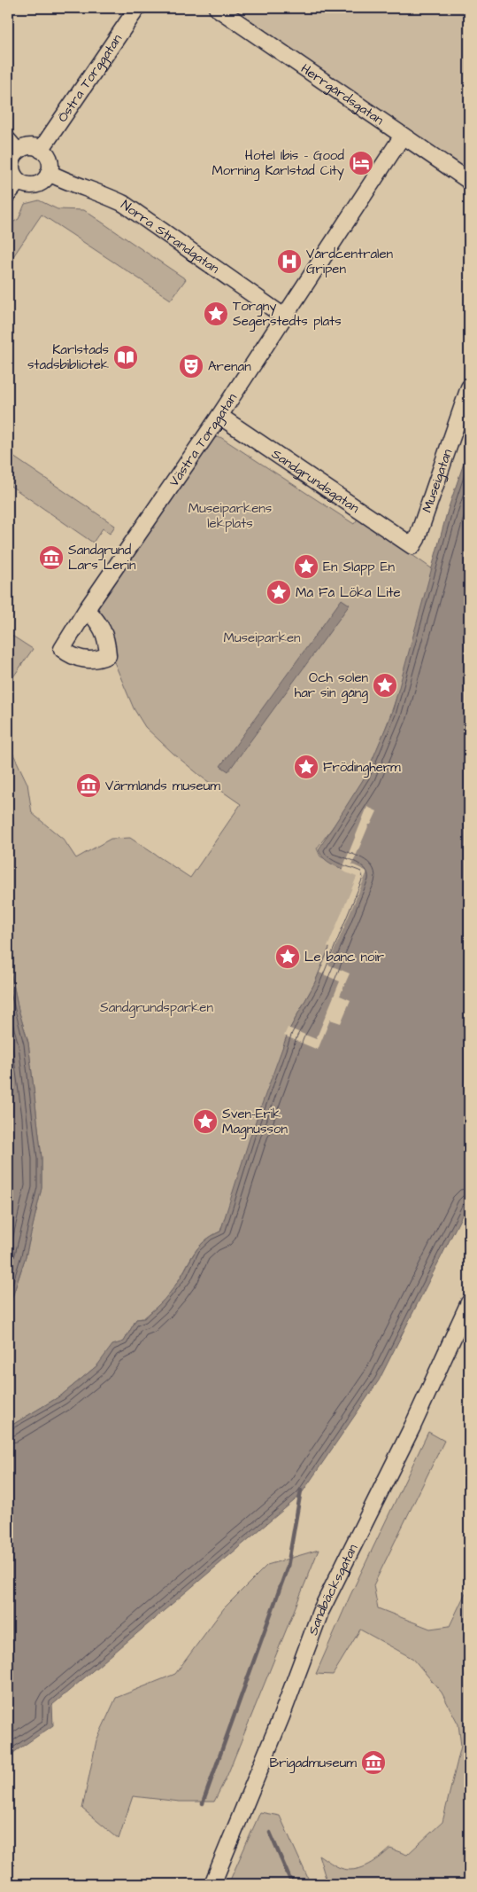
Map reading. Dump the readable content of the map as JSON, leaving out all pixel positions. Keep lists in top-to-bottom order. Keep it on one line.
{"streets":{"street":["Östra Torggatan","Herrgårdsgatan","Norra Strandgatan","Västra Torggatan","Museigatan","Sandgrundsgatan","Sandbäcksgatan"]},"crossings":[["Östra Torggatan","Norra Strandgatan"],["Herrgårdsgatan","Västra Torggatan"],["Norra Strandgatan","Västra Torggatan"],["Västra Torggatan","Sandgrundsgatan"],["Museigatan","Sandgrundsgatan"]],"parks":["Museiparkens lekplats","Museiparken","Sandgrundsparken"],"places":{"hotel":["Hotel Ibis - Good Morning Karlstad City"],"hospital":["Vårdcentralen Gripen"],"place":["Torgny Segerstedts plats","En Slapp En","Må Få Löka Lite","Och solen har sin gång","Frödingherm","Le banc noir","Sven-Erik Magnusson"],"library":["Karlstads stadsbibliotek"],"theatre":["Arenan"],"museum":["Sandgrund Lars Lerin","Värmlands museum","Brigadmuseum"]}}
